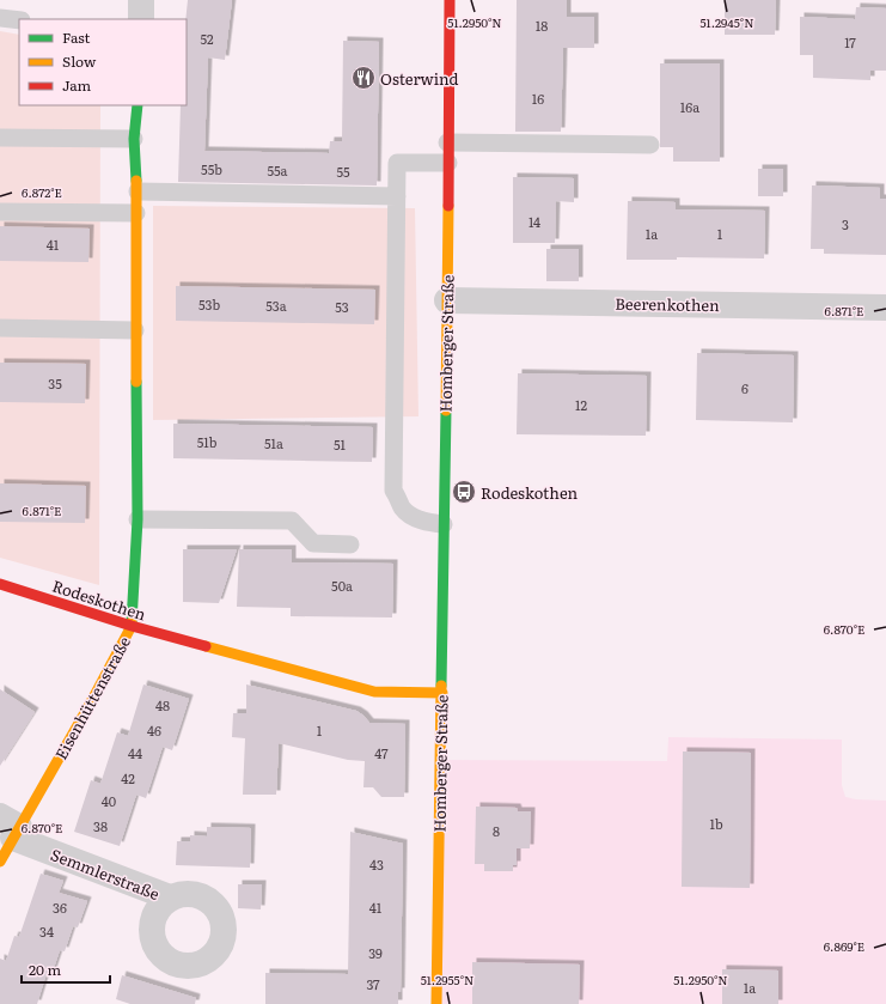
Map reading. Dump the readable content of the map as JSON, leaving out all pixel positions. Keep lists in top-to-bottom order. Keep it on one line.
{"streets":{"street":["Beerenkothen","Homberger Straße","Rodeskothen","Eisenhüttenstraße","Semmlerstraße"]},"crossings":[["Beerenkothen","Homberger Straße"],["Homberger Straße","Rodeskothen"],["Rodeskothen","Eisenhüttenstraße"],["Eisenhüttenstraße","Semmlerstraße"]],"places":{"restaurant":["Osterwind"],"bus stop":["Rodeskothen"]},"house_numbers":["18","52","17","16","16a","55b","55a","55","14","3","1a","1","41","53b","53a","53","35","6","12","51b","51a","51","50a","48","46","1","44","47","42","40","1b","38","8","43","36","41","34","39","37","1a"],"legend":["Fast","Slow","Jam"],"scale_bar":"20 m","coordinates":["51.2950°N","51.2945°N","6.872°E","6.871°E","6.870°E","6.869°E","51.2955°N"]}
